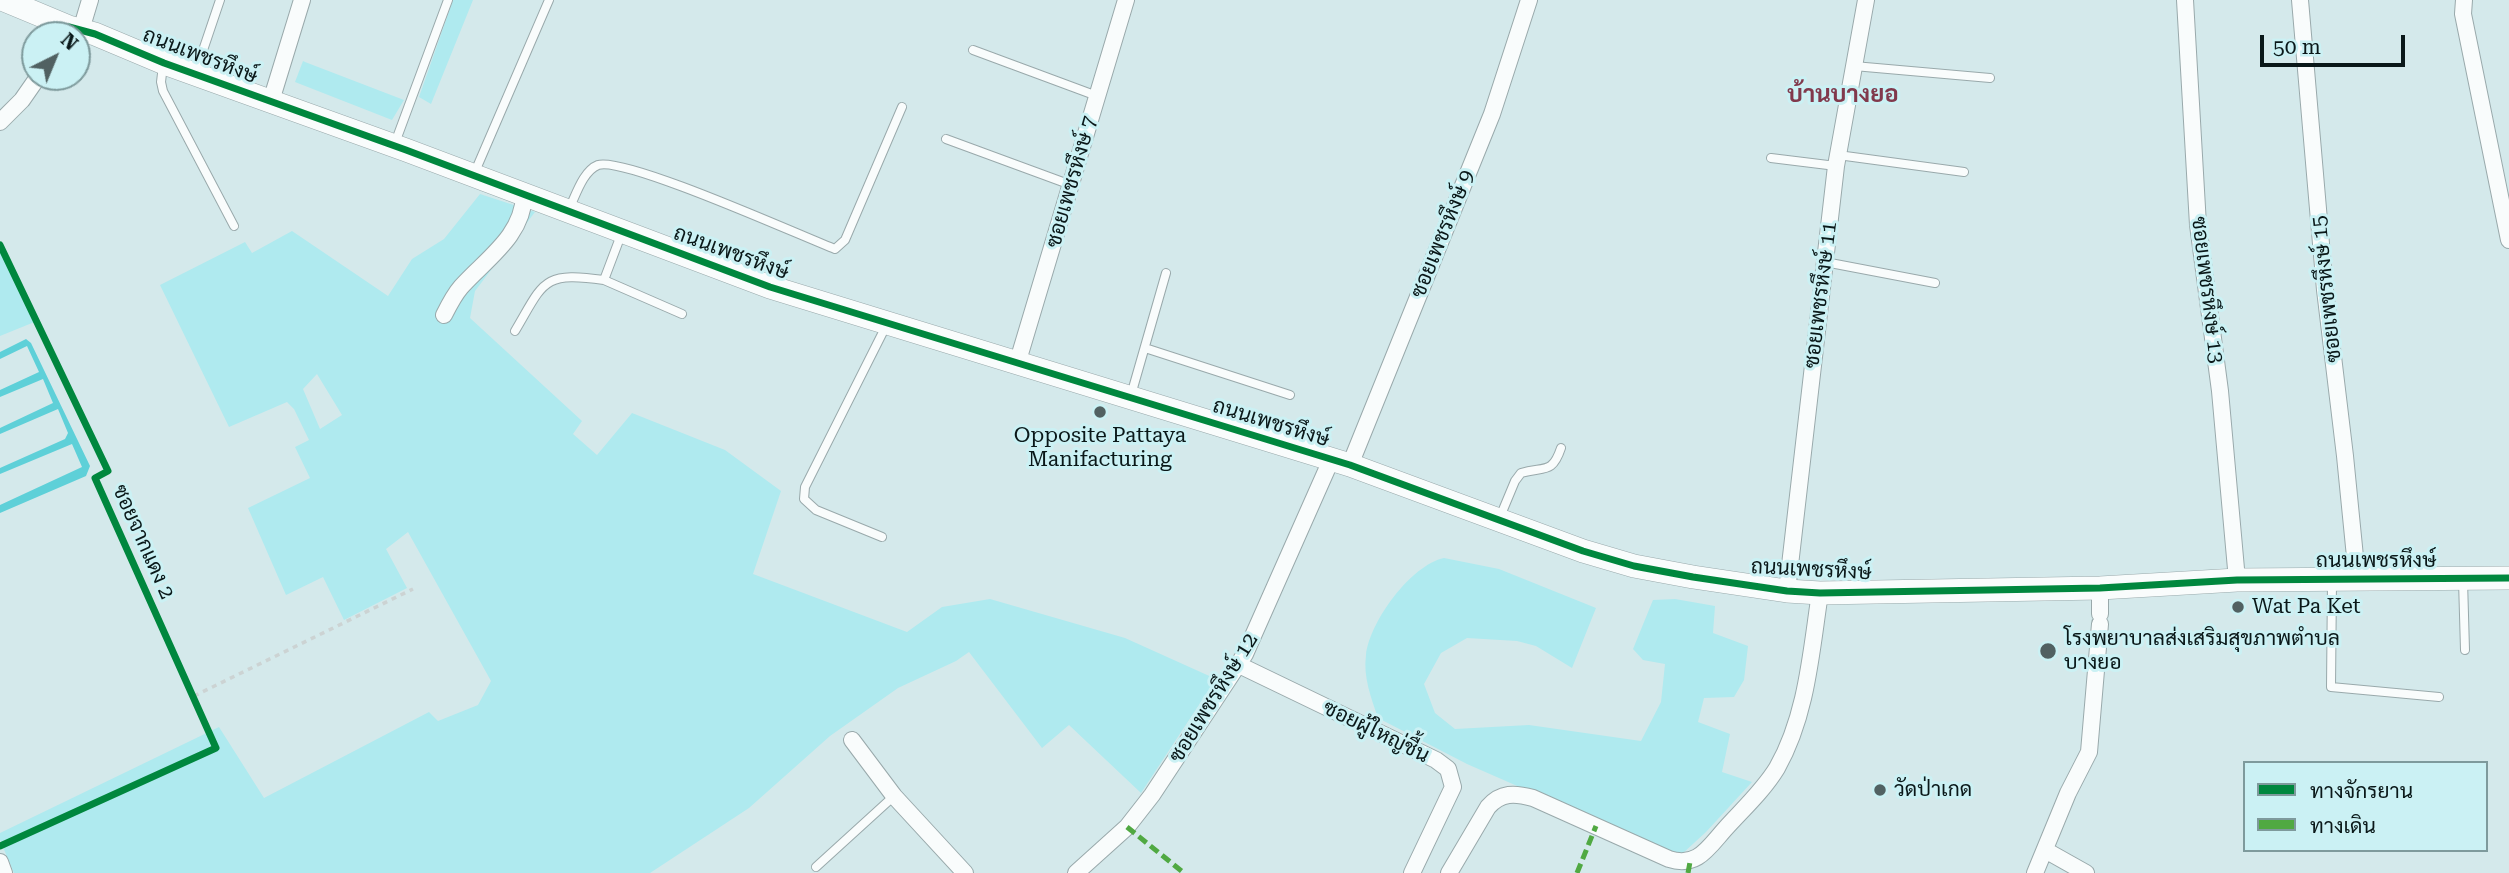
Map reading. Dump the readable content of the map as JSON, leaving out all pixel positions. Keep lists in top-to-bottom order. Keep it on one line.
{"streets":{"main road":["ถนนเพชรหึงษ์"],"street":["ซอยเพชรหึงษ์ 7","ซอยเพชรหึงษ์ 9","ซอยเพชรหึงษ์ 15","ซอยเพชรหึงษ์ 13","ซอยเพชรหึงษ์ 11","ซอยเพชรหึงษ์ 12","ซอยผู้ใหญ่ชื้น"],"cycle path":["ซอยจากแดง 2"]},"crossings":[["ถนนเพชรหึงษ์","ซอยเพชรหึงษ์ 7"],["ถนนเพชรหึงษ์","ซอยเพชรหึงษ์ 9"],["ถนนเพชรหึงษ์","ซอยเพชรหึงษ์ 15"],["ถนนเพชรหึงษ์","ซอยเพชรหึงษ์ 13"],["ถนนเพชรหึงษ์","ซอยเพชรหึงษ์ 11"],["ถนนเพชรหึงษ์","ซอยเพชรหึงษ์ 12"],["ซอยเพชรหึงษ์ 9","ซอยเพชรหึงษ์ 12"],["ซอยเพชรหึงษ์ 12","ซอยผู้ใหญ่ชื้น"]],"districts":["บ้านบางยอ"],"places":["Opposite Pattaya Manifacturing","Wat Pa Ket","โรงพยาบาลส่งเสริมสุขภาพตำบล บางยอ","วัดป่าเกด"],"legend":["ทางจักรยาน","ทางเดิน"],"scale_bar":"50 m","north":"top right"}
